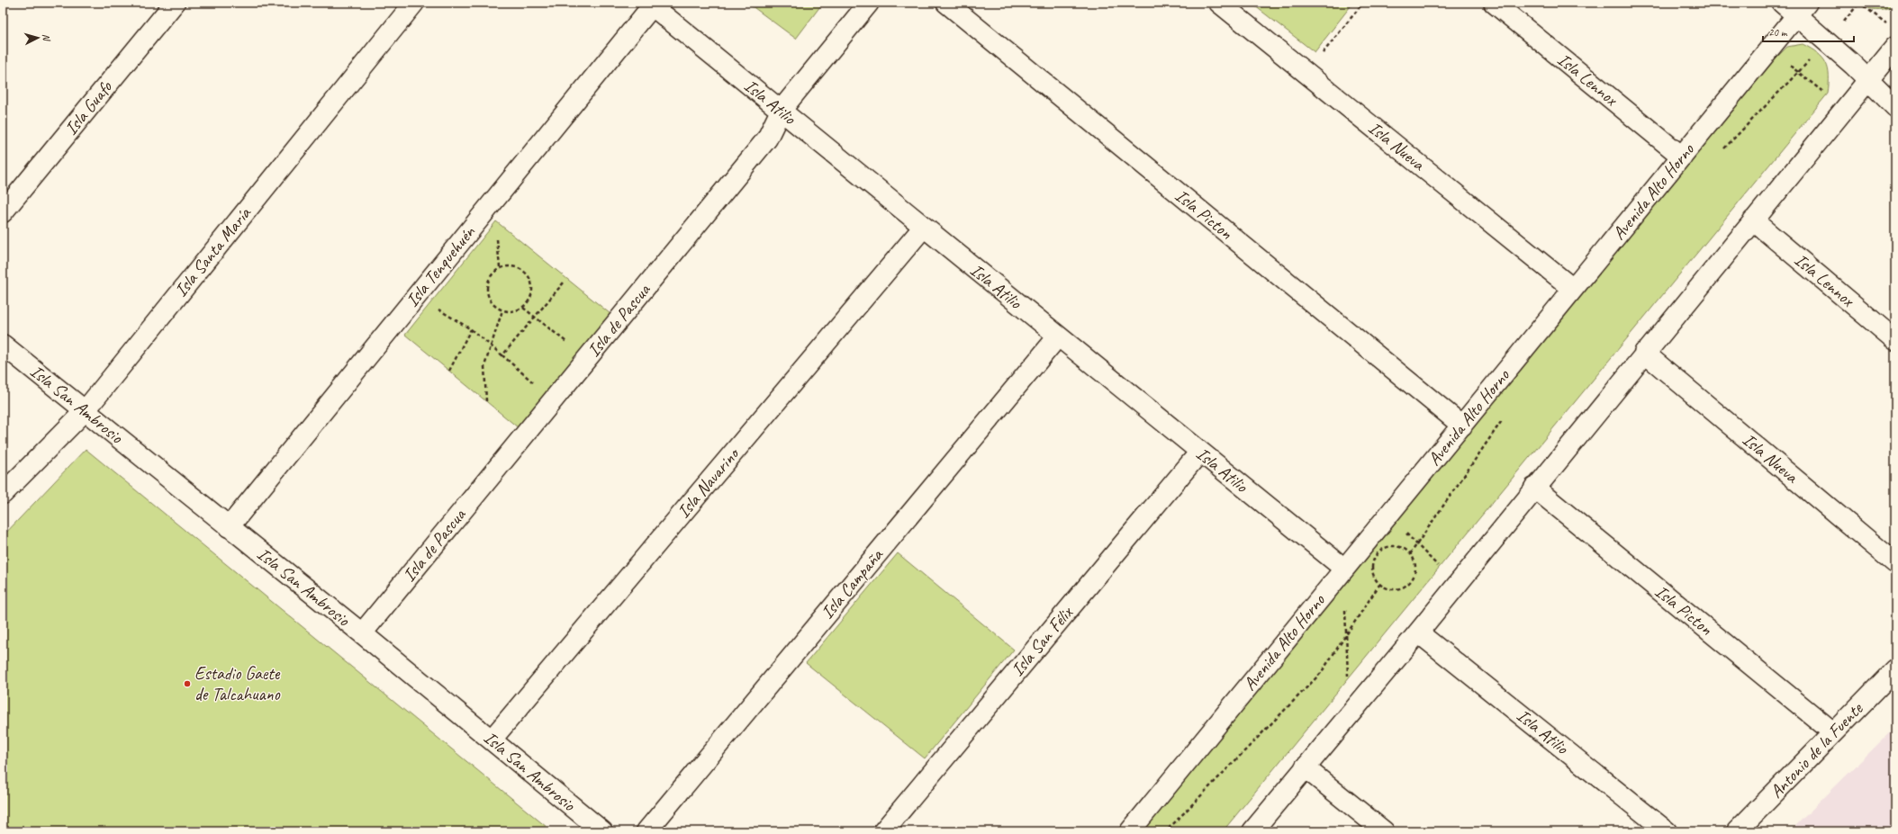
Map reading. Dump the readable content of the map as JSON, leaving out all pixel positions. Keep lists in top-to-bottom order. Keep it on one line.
{"streets":{"street":["Isla Lennox","Isla Atilio","Isla Guafo","Isla Nueva","Avenida Alto Horno","Isla Picton","Isla Santa María","Isla Tenquehuén","Isla de Pascua","Isla San Ambrosio","Isla Navarino","Isla Campaña","Isla San Félix","Antonio de la Fuente"]},"crossings":[["Isla Lennox","Avenida Alto Horno"],["Isla Atilio","Avenida Alto Horno"],["Isla Atilio","Isla Tenquehuén"],["Isla Atilio","Isla de Pascua"],["Isla Atilio","Isla Navarino"],["Isla Atilio","Isla Campaña"],["Isla Atilio","Isla San Félix"],["Isla Nueva","Avenida Alto Horno"],["Avenida Alto Horno","Isla Picton"],["Isla Picton","Antonio de la Fuente"],["Isla Santa María","Isla San Ambrosio"],["Isla Tenquehuén","Isla San Ambrosio"],["Isla de Pascua","Isla San Ambrosio"],["Isla San Ambrosio","Isla Navarino"]],"places":["Estadio Gaete de Talcahuano"],"scale_bar":"20 m","north":"right"}
